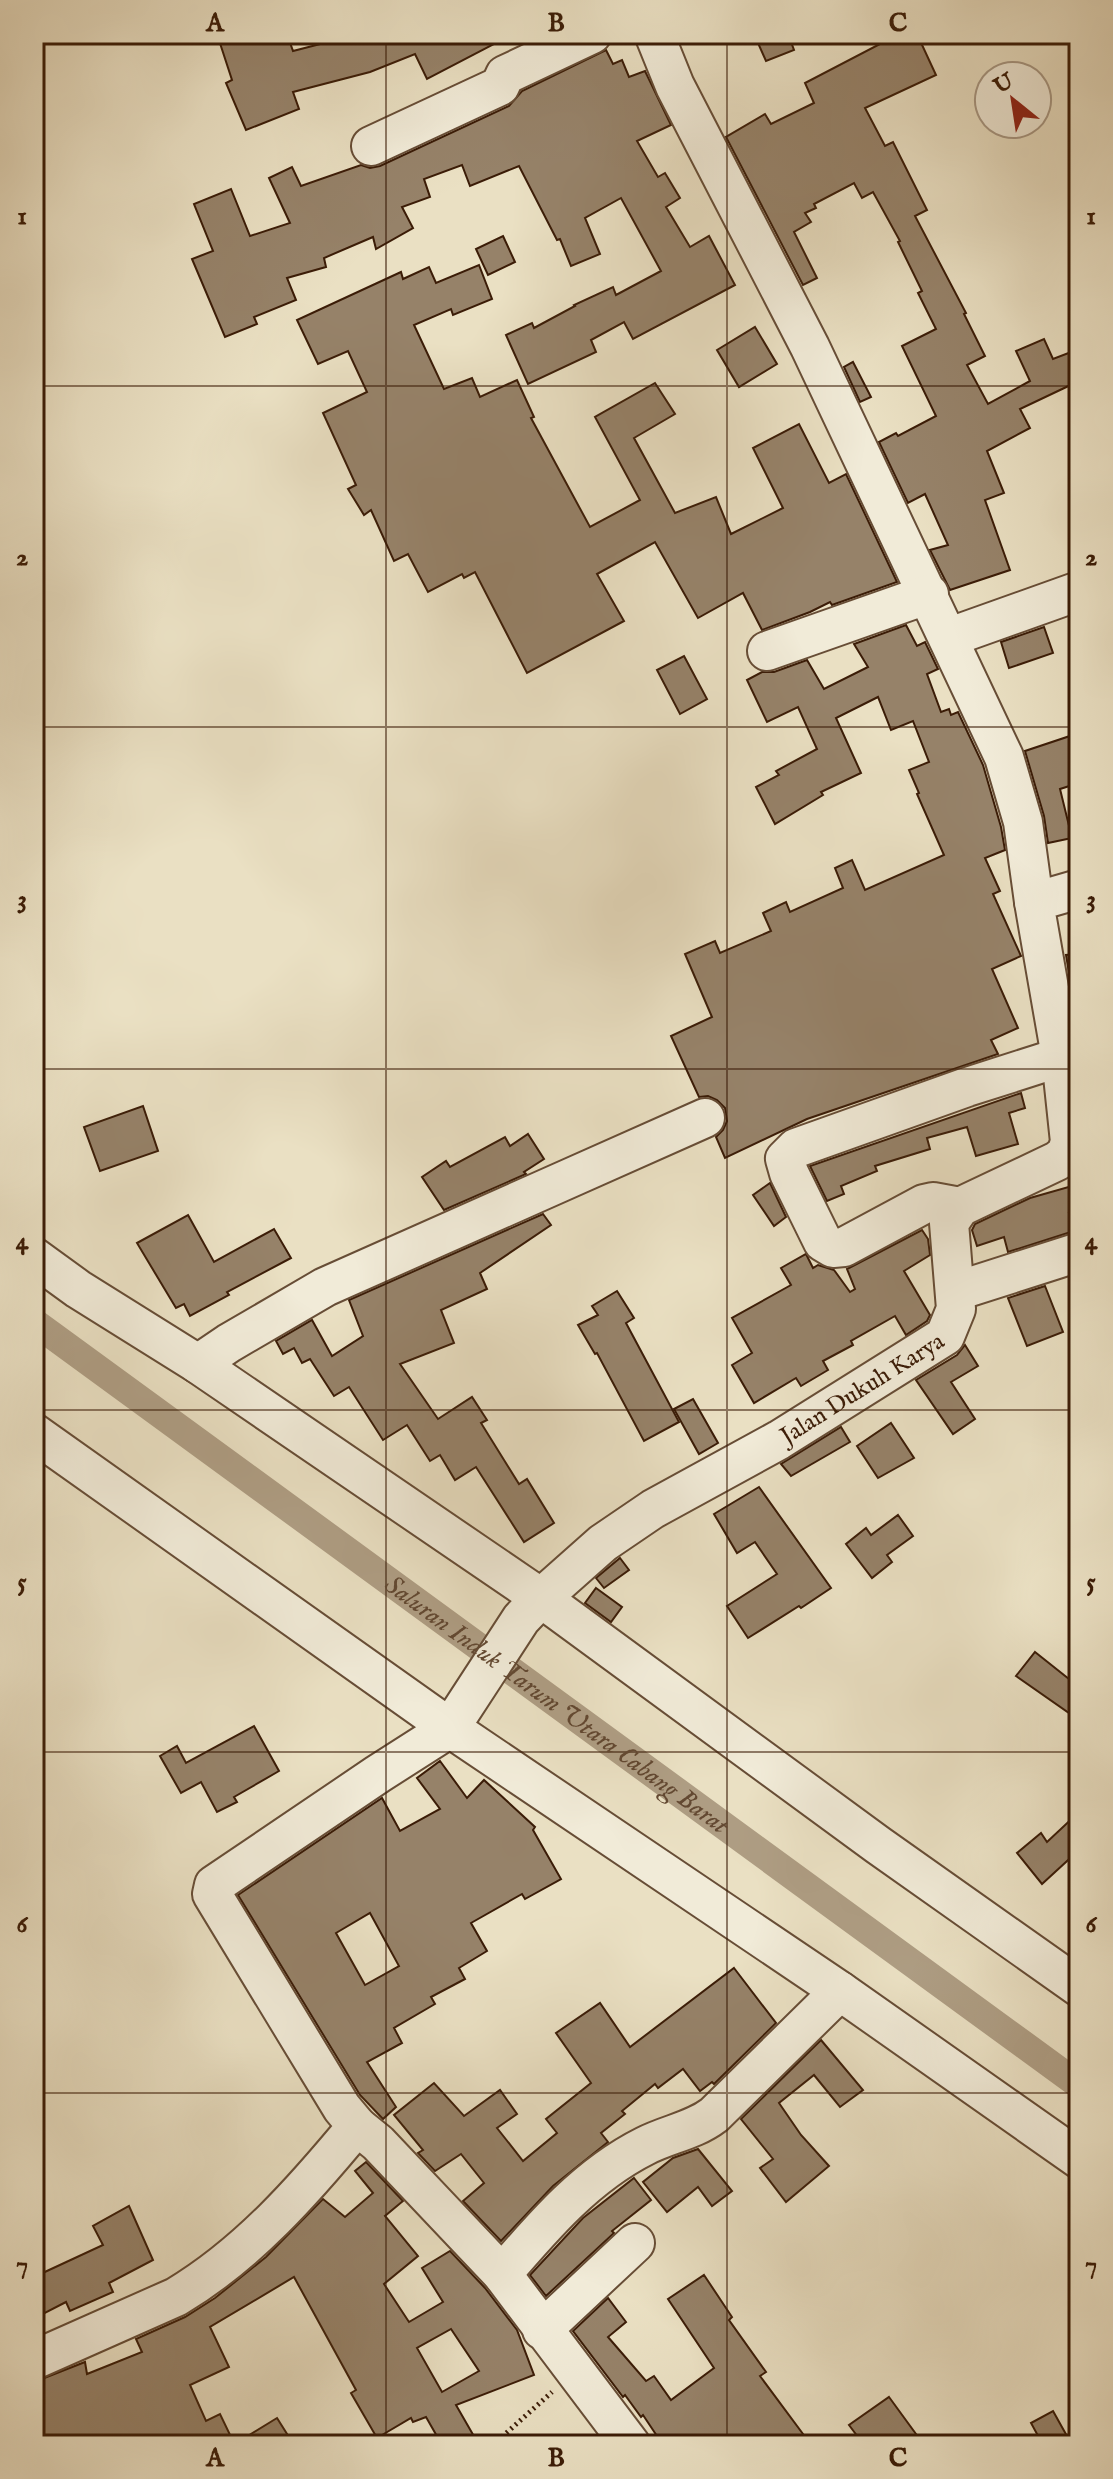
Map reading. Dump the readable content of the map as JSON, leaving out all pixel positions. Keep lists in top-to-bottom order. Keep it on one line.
{"streets":{"street":["Jalan Dukuh Karya"]},"water":["Saluran Induk Tarum Utara Cabang Barat"],"north":"top left","grid":{"columns":["A","B","C"],"rows":["1","2","3","4","5","6","7"]}}
